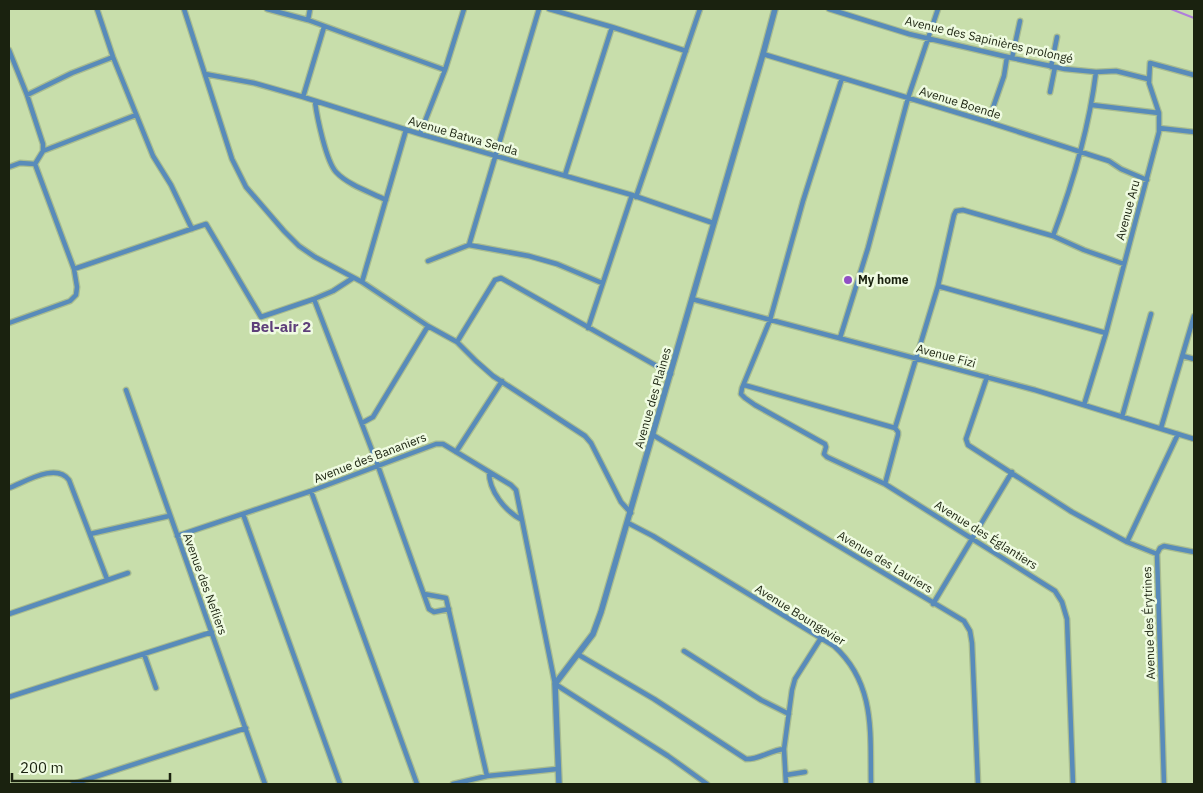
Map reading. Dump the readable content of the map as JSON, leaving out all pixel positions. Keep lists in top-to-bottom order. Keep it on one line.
{"streets":{"street":["Avenue des Sapinières prolongé","Avenue Boende","Avenue Batwa Senda","Avenue Aru","Avenue Fizi","Avenue des Plaines","Avenue des Bananiers","Avenue des Églantiers","Avenue des Lauriers","Avenue des Nefliers","Avenue Boungevier","Avenue des Érytrines"]},"crossings":[["Avenue des Sapinières prolongé","Avenue Aru"],["Avenue Boende","Avenue Aru"],["Avenue Boende","Avenue des Plaines"],["Avenue Batwa Senda","Avenue des Plaines"],["Avenue Aru","Avenue Fizi"],["Avenue Fizi","Avenue des Plaines"],["Avenue Fizi","Avenue des Érytrines"],["Avenue des Plaines","Avenue des Bananiers"],["Avenue des Plaines","Avenue des Lauriers"],["Avenue des Plaines","Avenue Boungevier"],["Avenue des Bananiers","Avenue des Nefliers"]],"districts":["Bel-air 2"],"places":["My home"],"scale_bar":"200 m"}
